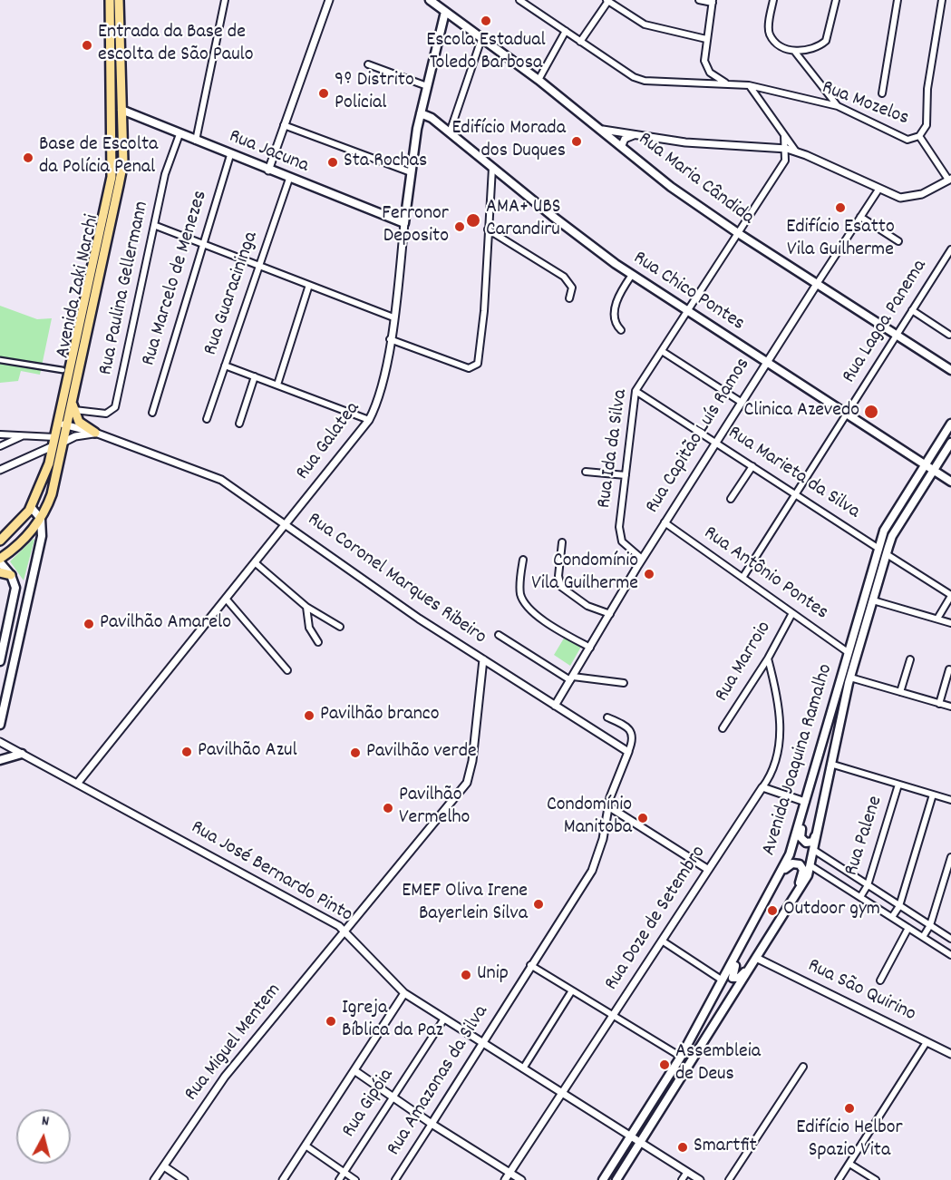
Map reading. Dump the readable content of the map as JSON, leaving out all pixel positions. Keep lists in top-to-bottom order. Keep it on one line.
{"streets":{"main road":["Rua Jacuna","Rua Maria Cândida","Avenida Zaki Narchi","Rua Chico Pontes","Rua Galatea","Avenida Joaquina Ramalho"],"street":["Rua Mozelos","Rua Marcelo de Menezes","Rua Paulina Gellermann","Rua Guaracininga","Rua Lagoa Panema","Rua Capitão Luís Ramos","Rua Ida da Silva","Rua Marieta da Silva","Rua Antônio Pontes","Rua Coronel Marques Ribeiro","Rua Marroio","Rua Palene","Rua José Bernardo Pinto","Rua Doze de Setembro","Rua São Quirino","Rua Miguel Mentem","Rua Amazonas da Silva","Rua Gipóia"]},"crossings":[["Rua Jacuna","Rua Marcelo de Menezes"],["Rua Jacuna","Avenida Zaki Narchi"],["Rua Jacuna","Rua Paulina Gellermann"],["Rua Jacuna","Rua Guaracininga"],["Rua Jacuna","Rua Galatea"],["Rua Maria Cândida","Rua Lagoa Panema"],["Rua Maria Cândida","Rua Capitão Luís Ramos"],["Rua Maria Cândida","Rua Galatea"],["Rua Maria Cândida","Rua Ida da Silva"],["Avenida Zaki Narchi","Rua Paulina Gellermann"],["Avenida Zaki Narchi","Rua Coronel Marques Ribeiro"],["Rua Chico Pontes","Rua Lagoa Panema"],["Rua Chico Pontes","Rua Capitão Luís Ramos"],["Rua Chico Pontes","Rua Galatea"],["Rua Chico Pontes","Rua Ida da Silva"],["Rua Chico Pontes","Avenida Joaquina Ramalho"],["Rua Lagoa Panema","Rua Marieta da Silva"],["Rua Lagoa Panema","Rua Antônio Pontes"],["Rua Capitão Luís Ramos","Rua Ida da Silva"],["Rua Capitão Luís Ramos","Rua Marieta da Silva"],["Rua Capitão Luís Ramos","Rua Antônio Pontes"],["Rua Galatea","Rua Coronel Marques Ribeiro"],["Rua Galatea","Rua José Bernardo Pinto"],["Rua Ida da Silva","Rua Marieta da Silva"],["Rua Marieta da Silva","Avenida Joaquina Ramalho"],["Rua Antônio Pontes","Rua Marroio"],["Rua Antônio Pontes","Avenida Joaquina Ramalho"],["Rua Coronel Marques Ribeiro","Rua José Bernardo Pinto"],["Rua Coronel Marques Ribeiro","Rua Miguel Mentem"],["Rua Marroio","Rua Doze de Setembro"],["Avenida Joaquina Ramalho","Rua José Bernardo Pinto"],["Avenida Joaquina Ramalho","Rua São Quirino"],["Rua José Bernardo Pinto","Rua Doze de Setembro"],["Rua José Bernardo Pinto","Rua Miguel Mentem"],["Rua José Bernardo Pinto","Rua Amazonas da Silva"],["Rua José Bernardo Pinto","Rua Gipóia"]],"places":["Escola Estadual Toledo Barbosa","Entrada da Base de escolta de São Paulo","9º Distrito Policial","Edifício Morada dos Duques","Base de Escolta da Polícia Penal","Sta Rochas","Edifício Esatto Vila Guilherme","AMA+ UBS Carandiru","Ferronor Deposito","Clinica Azevedo","Condomínio Vila Guilherme","Pavilhão Amarelo","Pavilhão branco","Pavilhão Azul","Pavilhão verde","Pavilhão Vermelho","Condomínio Manitoba","EMEF Oliva Irene Bayerlein Silva","Outdoor gym","Unip","Igreja Bíblica da Paz","Assembleia de Deus","Edifício Helbor Spazio Vita","Smartfit"],"north":"top"}
